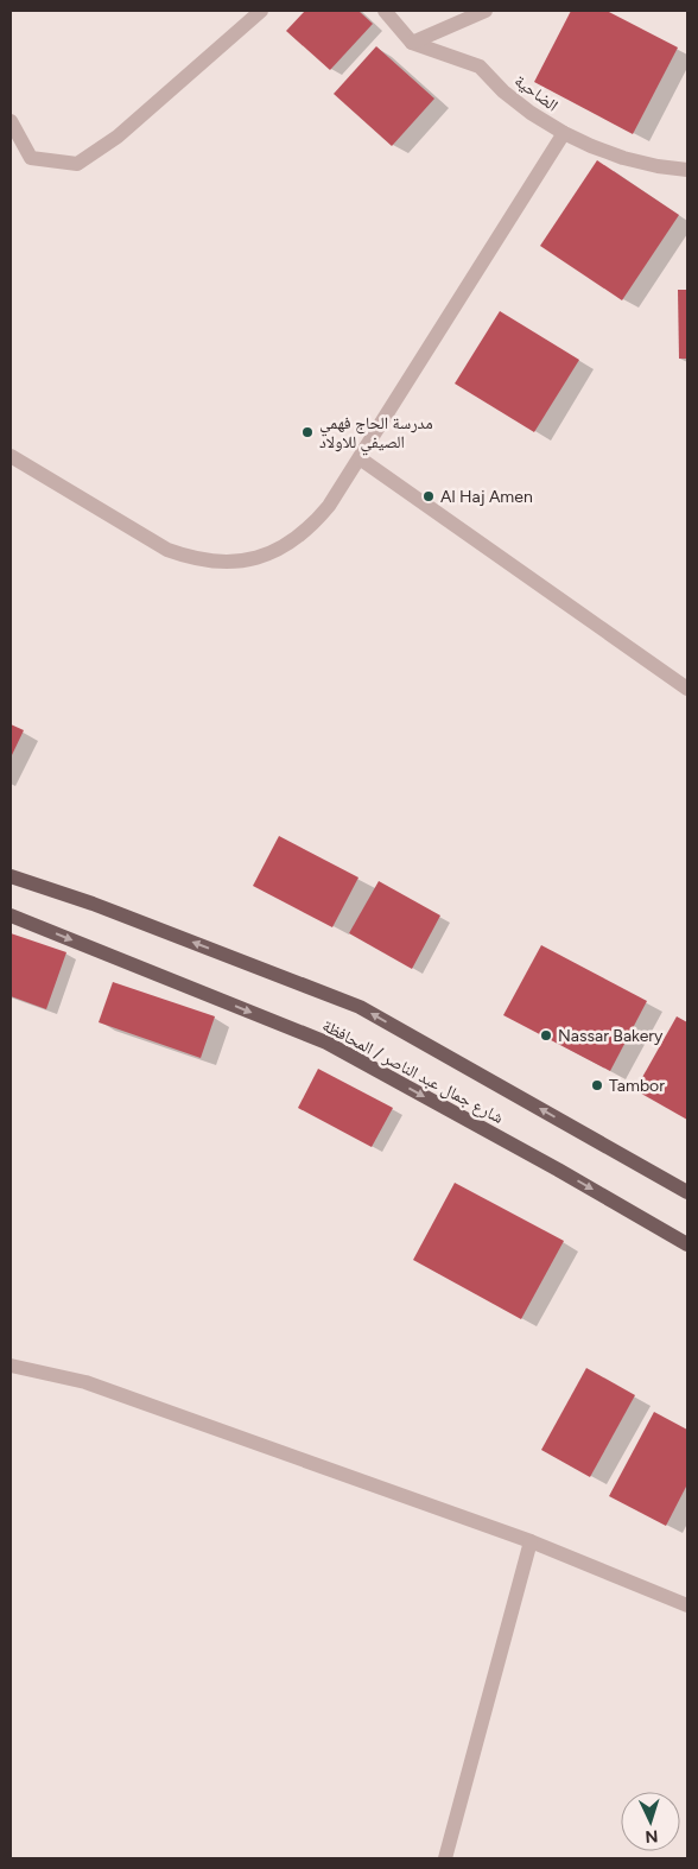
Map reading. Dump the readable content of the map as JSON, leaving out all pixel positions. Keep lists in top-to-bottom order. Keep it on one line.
{"streets":{"main road":["شارع جمال عبد الناصر / المحافظة"],"street":["الضاحية"]},"places":["مدرسة الحاج فهمي الصيفي للاولاد","Al Haj Amen","Nassar Bakery","Tambor"],"north":"bottom"}
